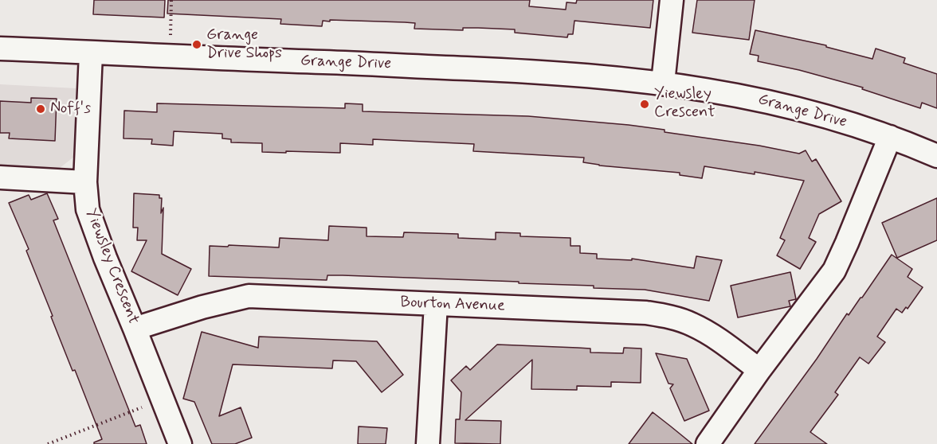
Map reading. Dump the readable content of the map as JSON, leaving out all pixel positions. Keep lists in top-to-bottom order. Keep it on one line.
{"streets":{"street":["Grange Drive","Yiewsley Crescent","Bourton Avenue"]},"crossings":[["Grange Drive","Yiewsley Crescent"],["Yiewsley Crescent","Bourton Avenue"]],"places":["Grange Drive Shops","Yiewsley Crescent","Noff's"]}
